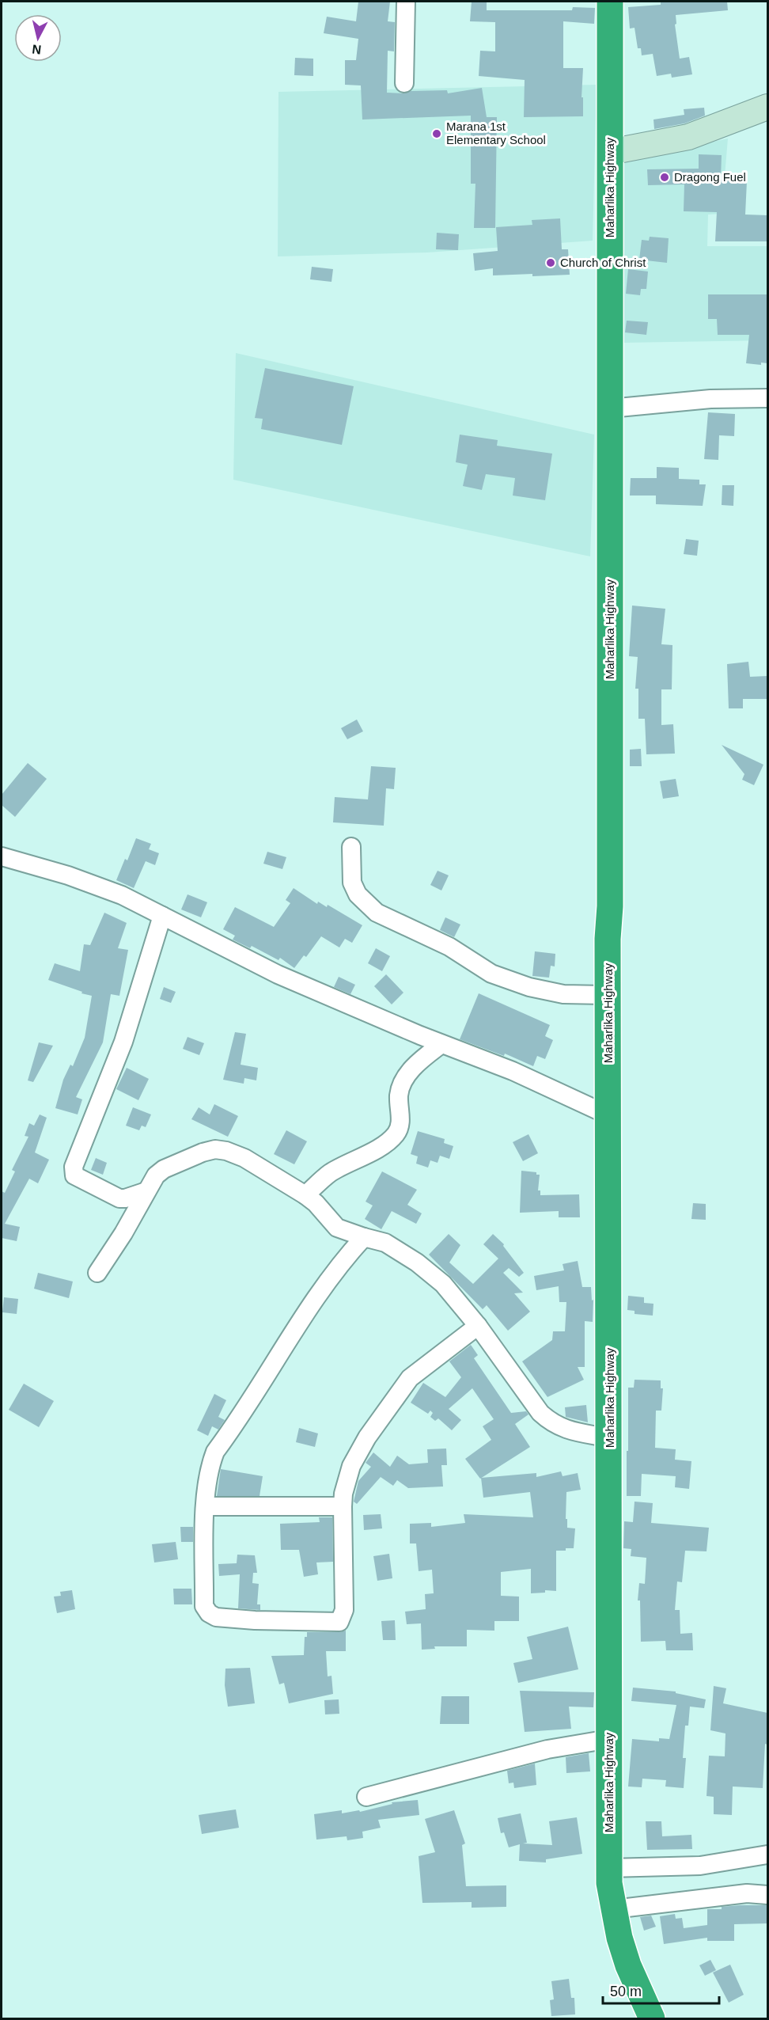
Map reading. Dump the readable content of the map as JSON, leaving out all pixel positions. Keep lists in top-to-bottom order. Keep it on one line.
{"streets":{"highway":["Maharlika Highway"]},"places":["Marana 1st Elementary School","Dragong Fuel","Church of Christ"],"scale_bar":"50 m","north":"bottom"}
